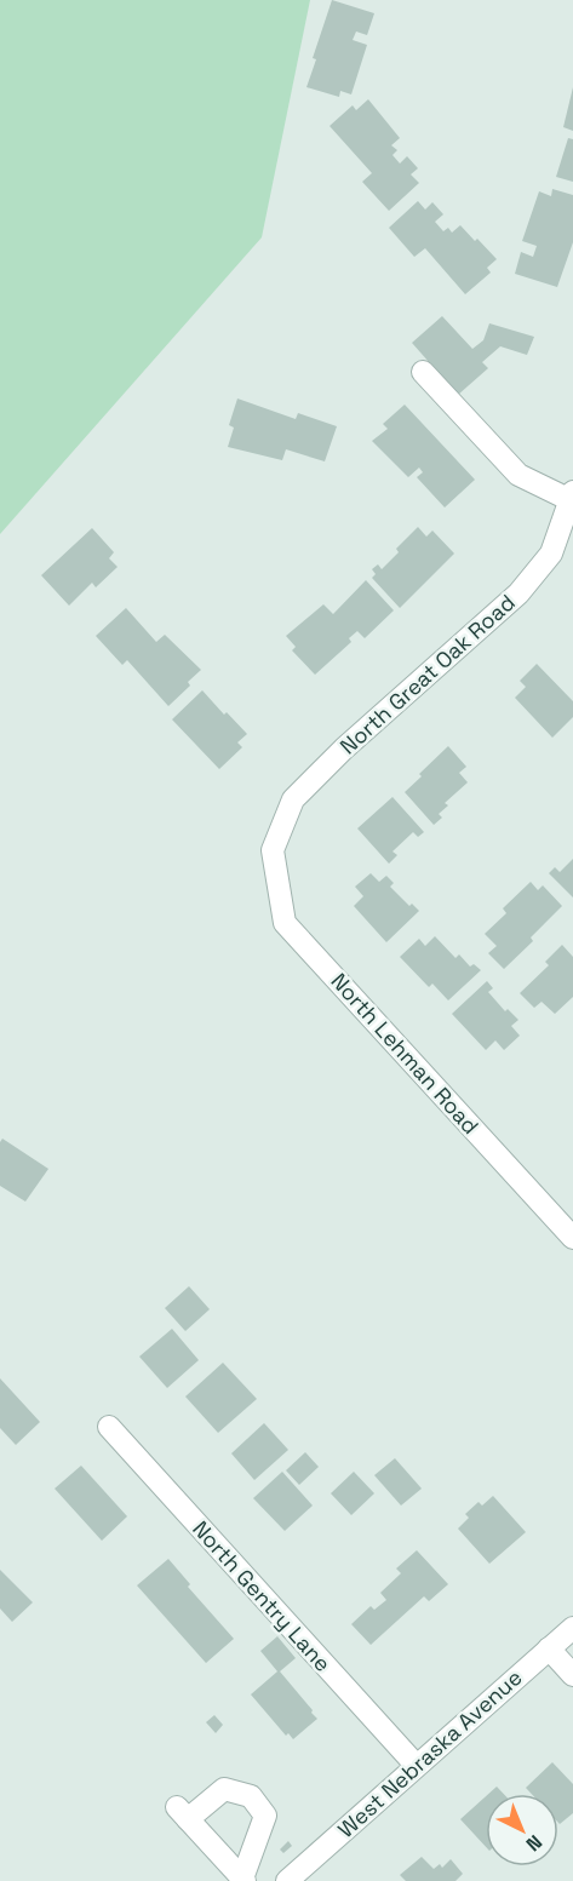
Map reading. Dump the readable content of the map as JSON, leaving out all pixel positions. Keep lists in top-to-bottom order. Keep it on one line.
{"streets":{"street":["North Great Oak Road","North Lehman Road","North Gentry Lane","West Nebraska Avenue"]},"crossings":[["North Great Oak Road","North Lehman Road"],["North Gentry Lane","West Nebraska Avenue"]],"north":"bottom right"}
